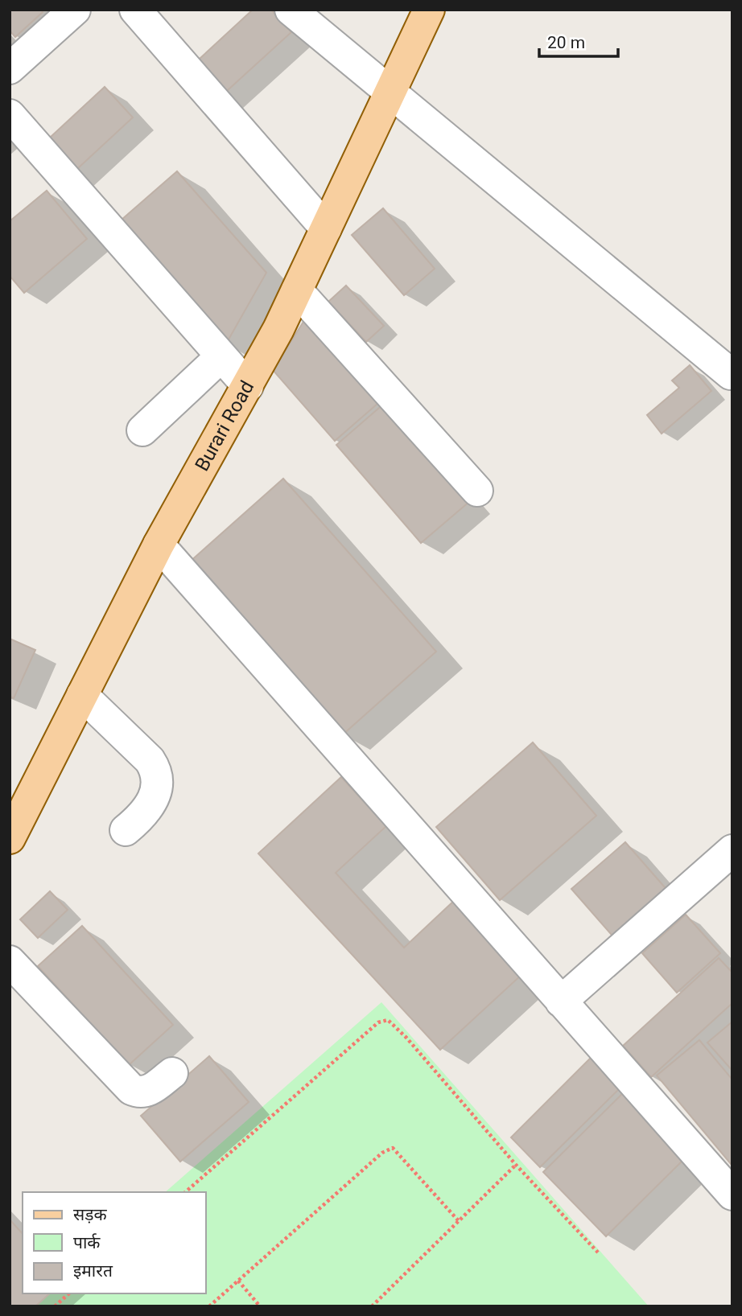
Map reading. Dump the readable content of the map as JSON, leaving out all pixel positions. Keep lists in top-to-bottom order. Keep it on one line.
{"streets":{"main road":["Burari Road"]},"legend":["सड़क","पार्क","इमारत"],"scale_bar":"20 m"}
